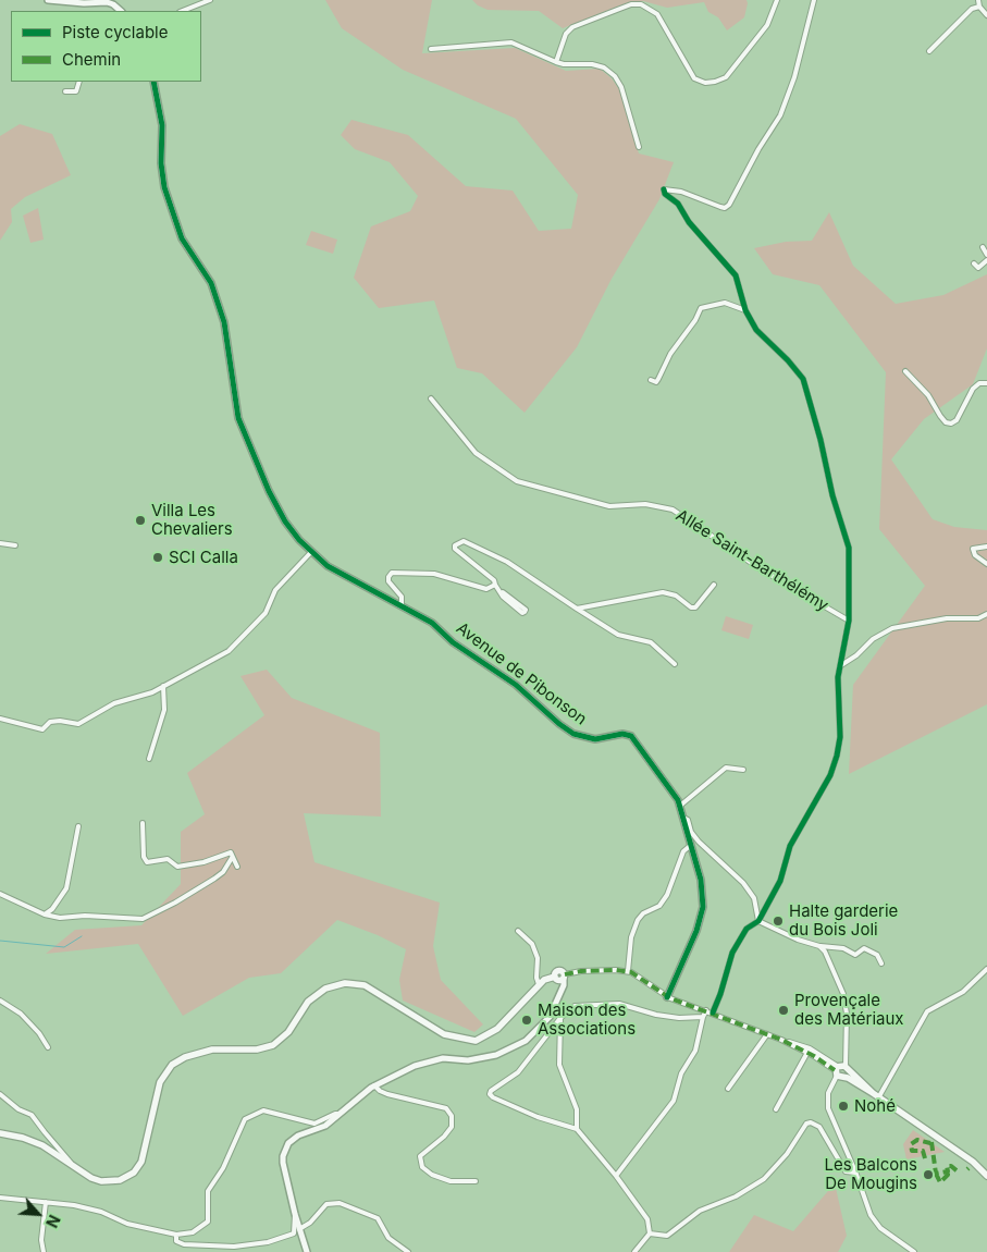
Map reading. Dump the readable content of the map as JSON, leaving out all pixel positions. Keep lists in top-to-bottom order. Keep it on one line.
{"streets":{"street":["Allée Saint-Barthélémy","Avenue de Pibonson"]},"places":["Villa Les Chevaliers","SCI Calla","Halte garderie du Bois Joli","Provençale des Matériaux","Maison des Associations","Nohé","Les Balcons De Mougins"],"legend":["Piste cyclable","Chemin"],"north":"bottom right"}
